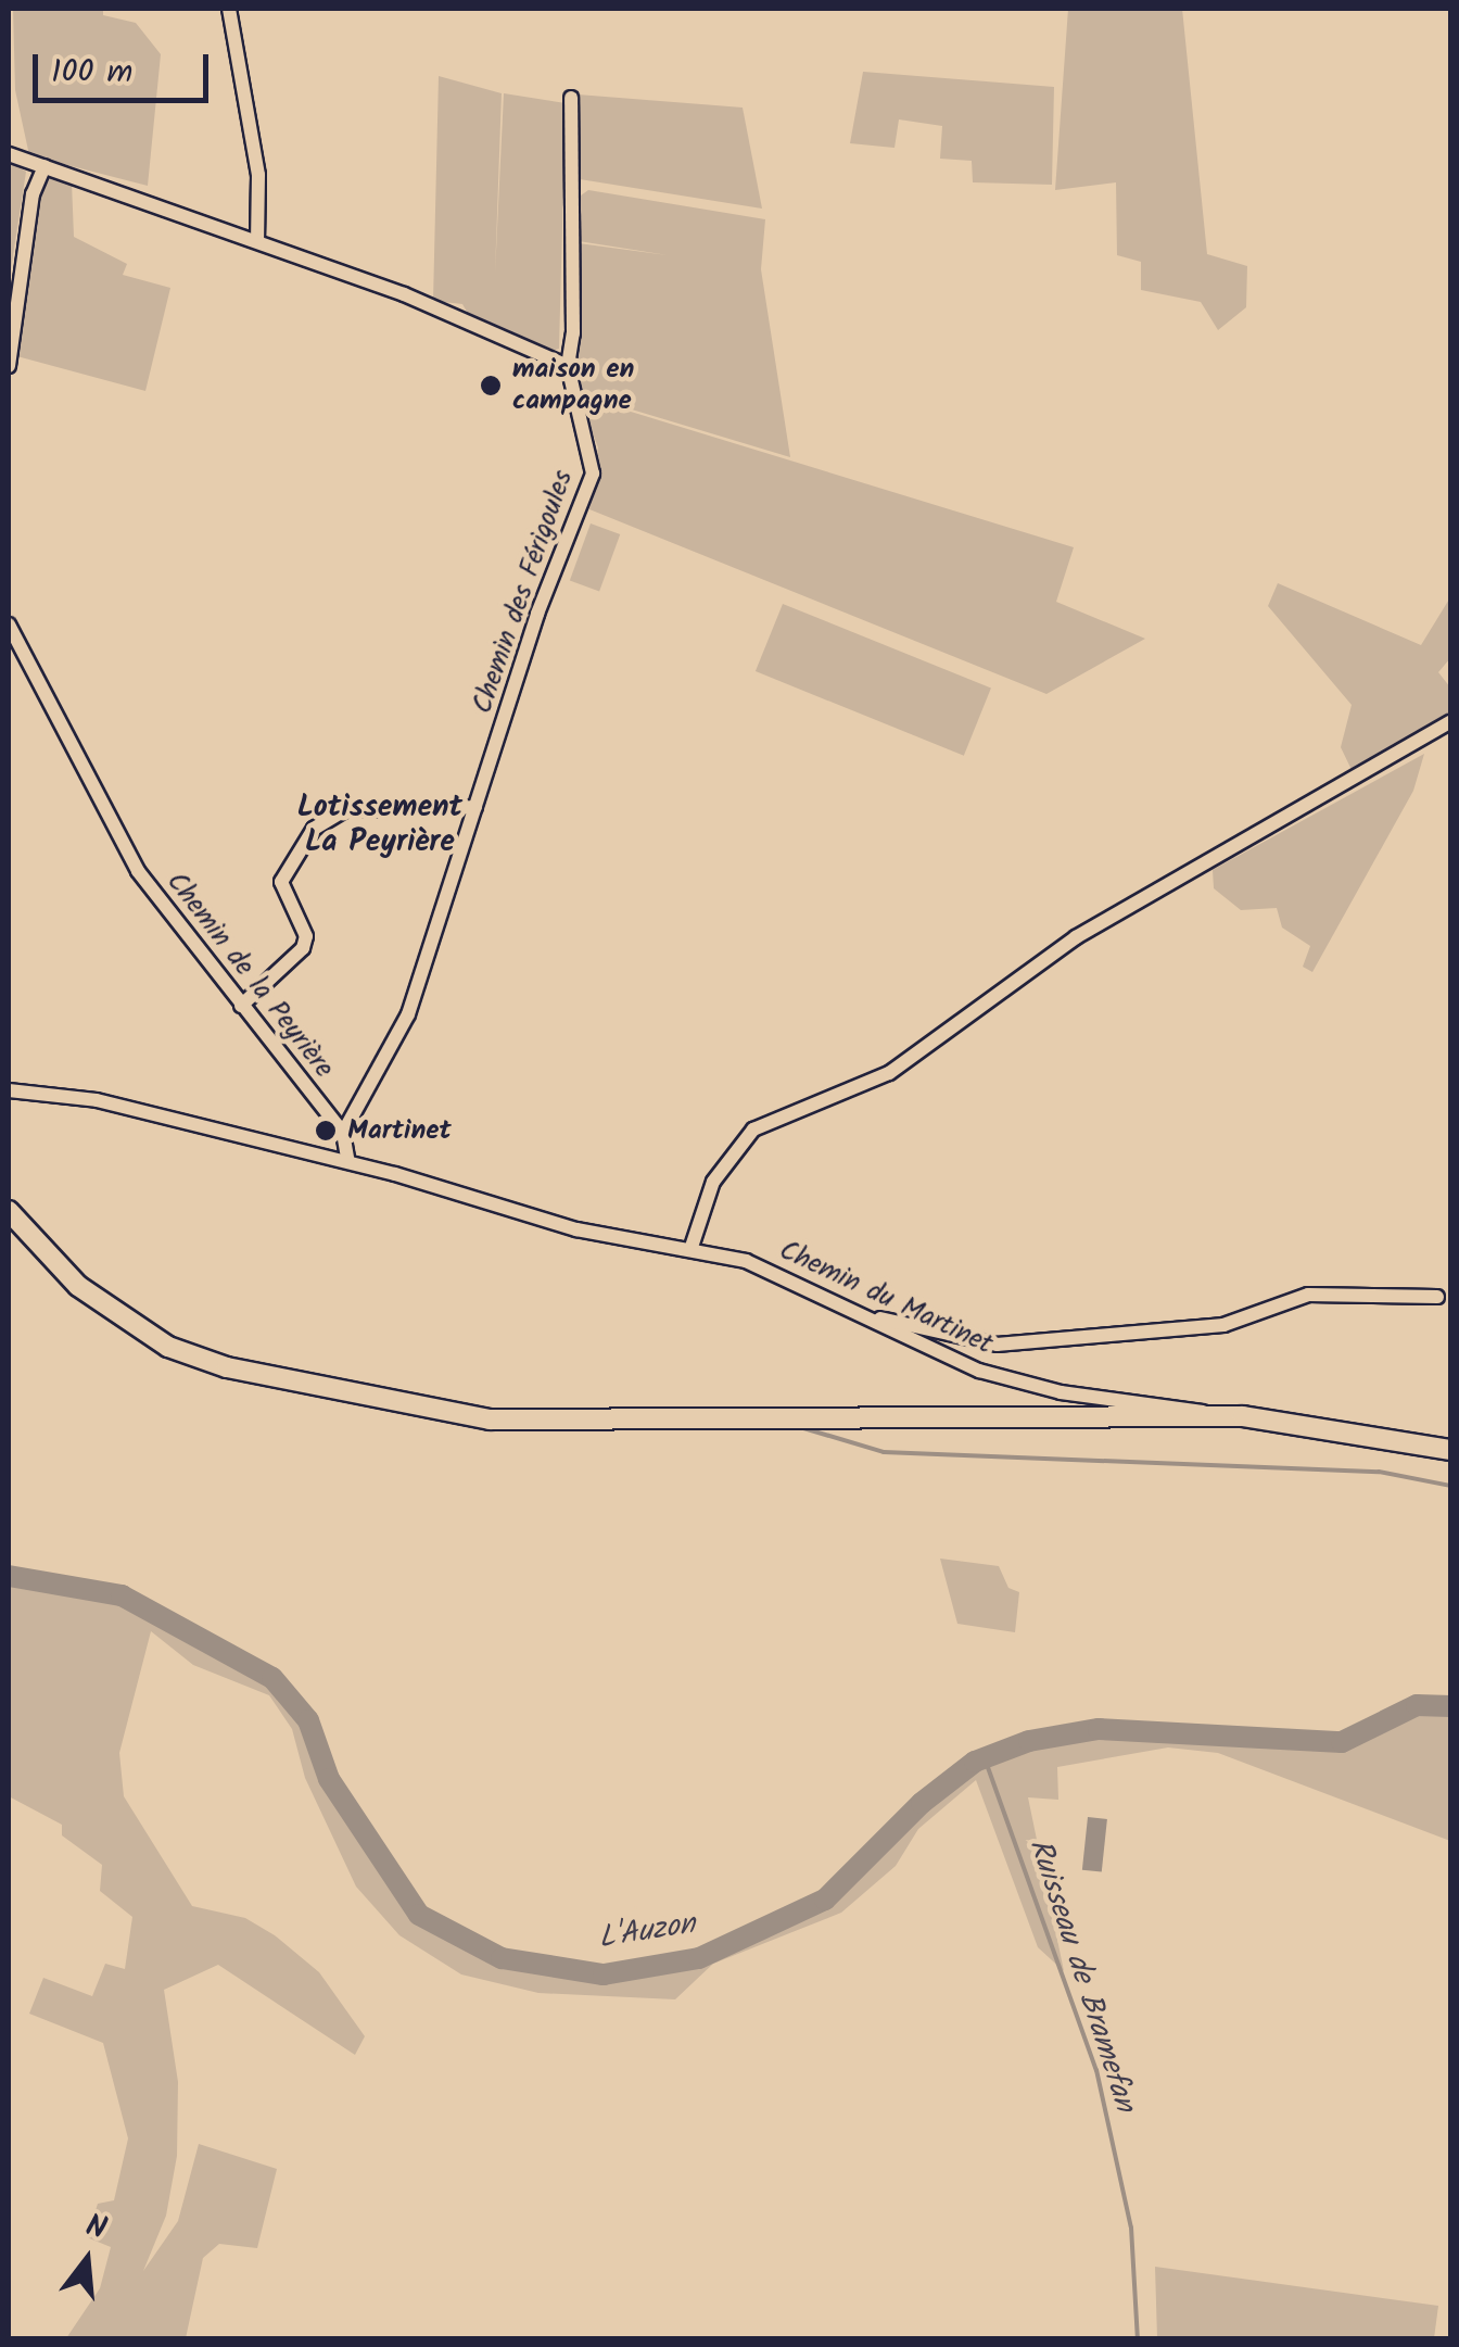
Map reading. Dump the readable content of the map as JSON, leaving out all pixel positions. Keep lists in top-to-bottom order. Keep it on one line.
{"streets":{"street":["Chemin des Férigoules","Chemin de la Peyrière","Chemin du Martinet"]},"crossings":[["Chemin des Férigoules","Chemin de la Peyrière"]],"districts":["Lotissement La Peyrière"],"water":["L'Auzon","Ruisseau de Bramefan"],"places":["maison en campagne","Martinet"],"scale_bar":"100 m","north":"top"}
